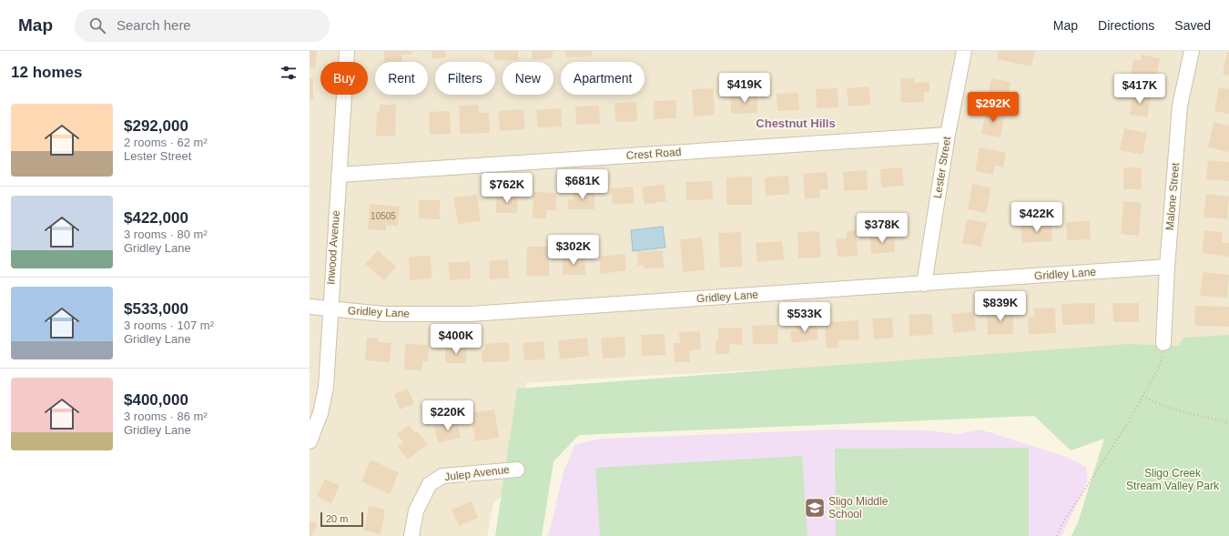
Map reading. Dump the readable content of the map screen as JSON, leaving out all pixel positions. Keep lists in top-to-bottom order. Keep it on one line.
{"streets":{"street":["Crest Road","Lester Street","Malone Street","Inwood Avenue","Gridley Lane","Julep Avenue"]},"crossings":[["Crest Road","Lester Street"],["Crest Road","Inwood Avenue"],["Lester Street","Gridley Lane"],["Malone Street","Gridley Lane"],["Inwood Avenue","Gridley Lane"]],"districts":["Chestnut Hills"],"parks":["Sligo Creek Stream Valley Park"],"places":{"school or university":["Sligo Middle School"]},"house_numbers":["10505"],"scale_bar":"20 m","page":{"header":"Map","search":"Search here","nav":["Map","Directions","Saved"],"heading":"12 homes","chip":["Buy","Rent","Filters","New","Apartment"],"price":["$419K","$417K","$292K","$681K","$762K","$422K","$378K","$302K","$839K","$533K","$400K","$220K"],"list":[{"name":"$292,000","note":"2 rooms · 62 m² · Lester Street"},{"name":"$422,000","note":"3 rooms · 80 m² · Gridley Lane"},{"name":"$533,000","note":"3 rooms · 107 m² · Gridley Lane"},{"name":"$400,000","note":"3 rooms · 86 m² · Gridley Lane"}],"scale":"20 m"}}
